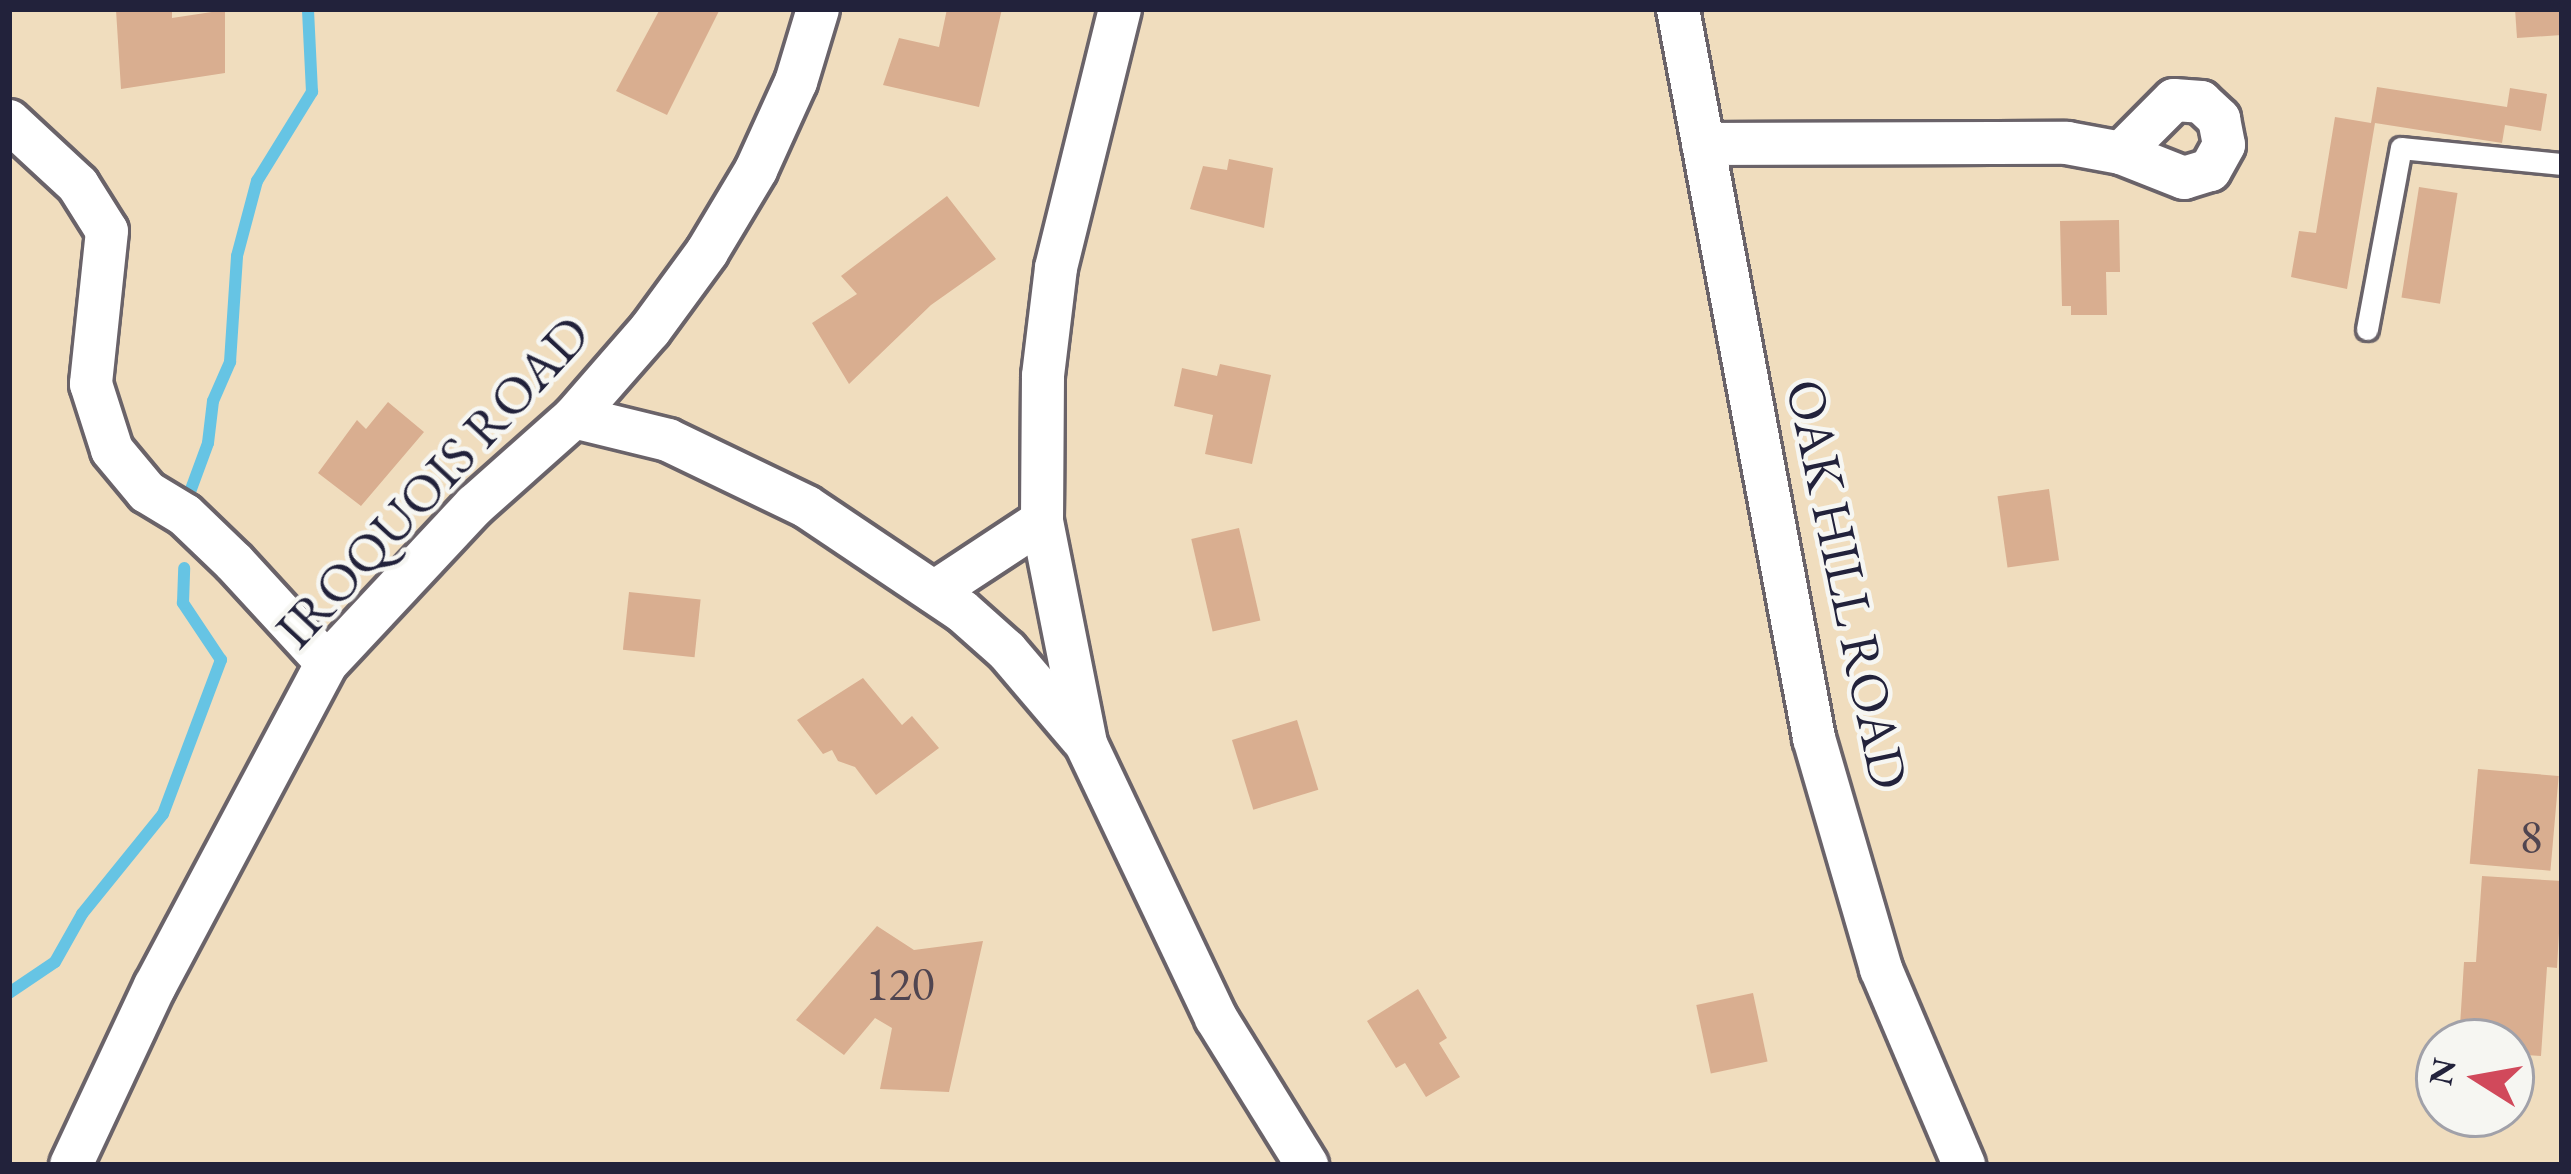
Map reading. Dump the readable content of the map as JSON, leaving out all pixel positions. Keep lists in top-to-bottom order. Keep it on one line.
{"streets":{"street":["IROQUOIS ROAD","OAK HILL ROAD"]},"house_numbers":["8","120"],"north":"left"}
